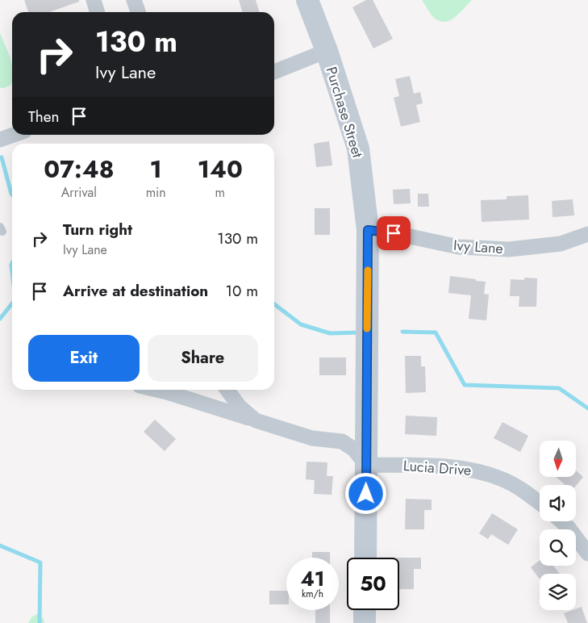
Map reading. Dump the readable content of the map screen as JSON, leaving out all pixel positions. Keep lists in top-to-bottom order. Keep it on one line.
{"streets":{"main road":["Purchase Street"],"street":["Ivy Lane","Lucia Drive"]},"crossings":[["Purchase Street","Ivy Lane"],["Purchase Street","Lucia Drive"]],"north":"bottom","page":{"turn":["130 m","Ivy Lane"],"then":"Then","eta":["07:48","Arrival","1","min","140","m"],"list":[{"name":"Turn right","note":"Ivy Lane","value":"130 m"},{"name":"Arrive at destination","value":"10 m"}],"buttons":["Exit","Share"],"speed":"41 km/h","limit":"50"}}
